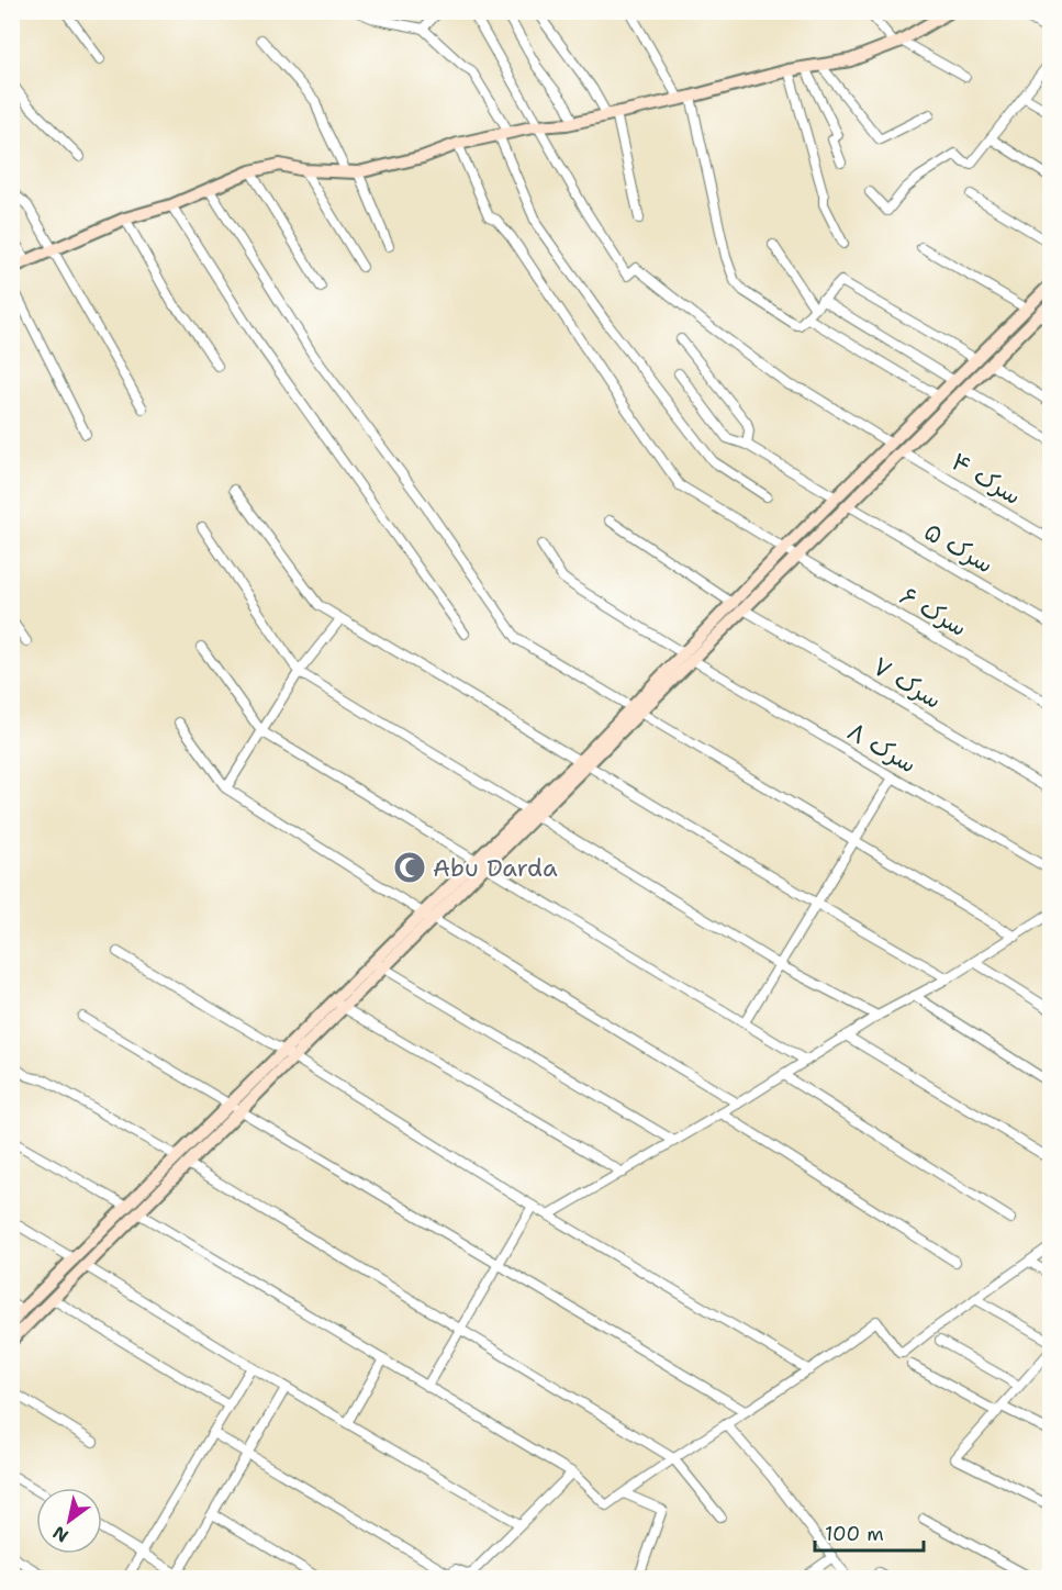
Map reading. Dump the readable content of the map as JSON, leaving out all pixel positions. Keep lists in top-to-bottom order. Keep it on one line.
{"streets":{"street":["سرک ۴","سرک ۵","سرک ۶","سرک ۷","سرک ۸"]},"places":{"mosque":["Abu Darda"]},"scale_bar":"100 m","north":"bottom left"}
